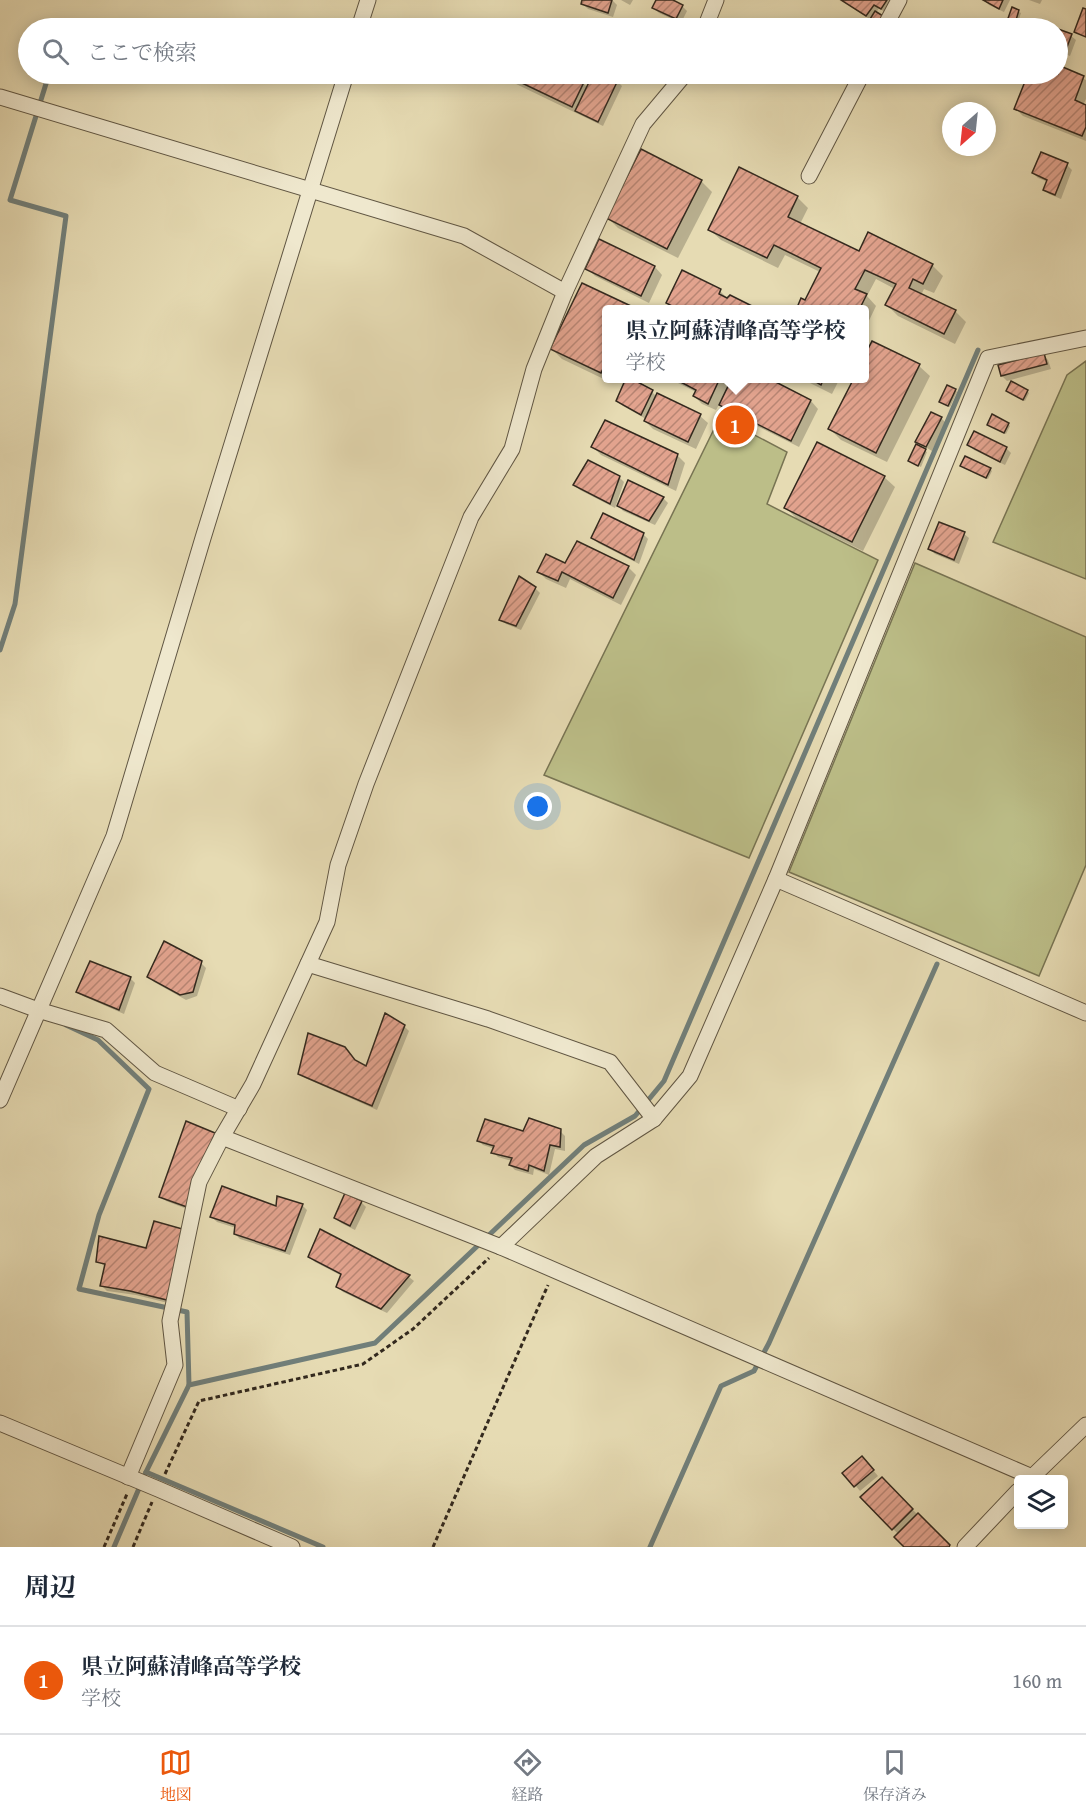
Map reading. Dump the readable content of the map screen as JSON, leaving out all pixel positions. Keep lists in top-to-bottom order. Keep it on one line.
{"north":"bottom left","page":{"search":"ここで検索","popup":["県立阿蘇清峰高等学校","学校"],"pins":"1","heading":"周辺","list":[{"mark":"1","name":"県立阿蘇清峰高等学校","note":"学校","value":"160 m"}],"nav":["地図","経路","保存済み"]}}
